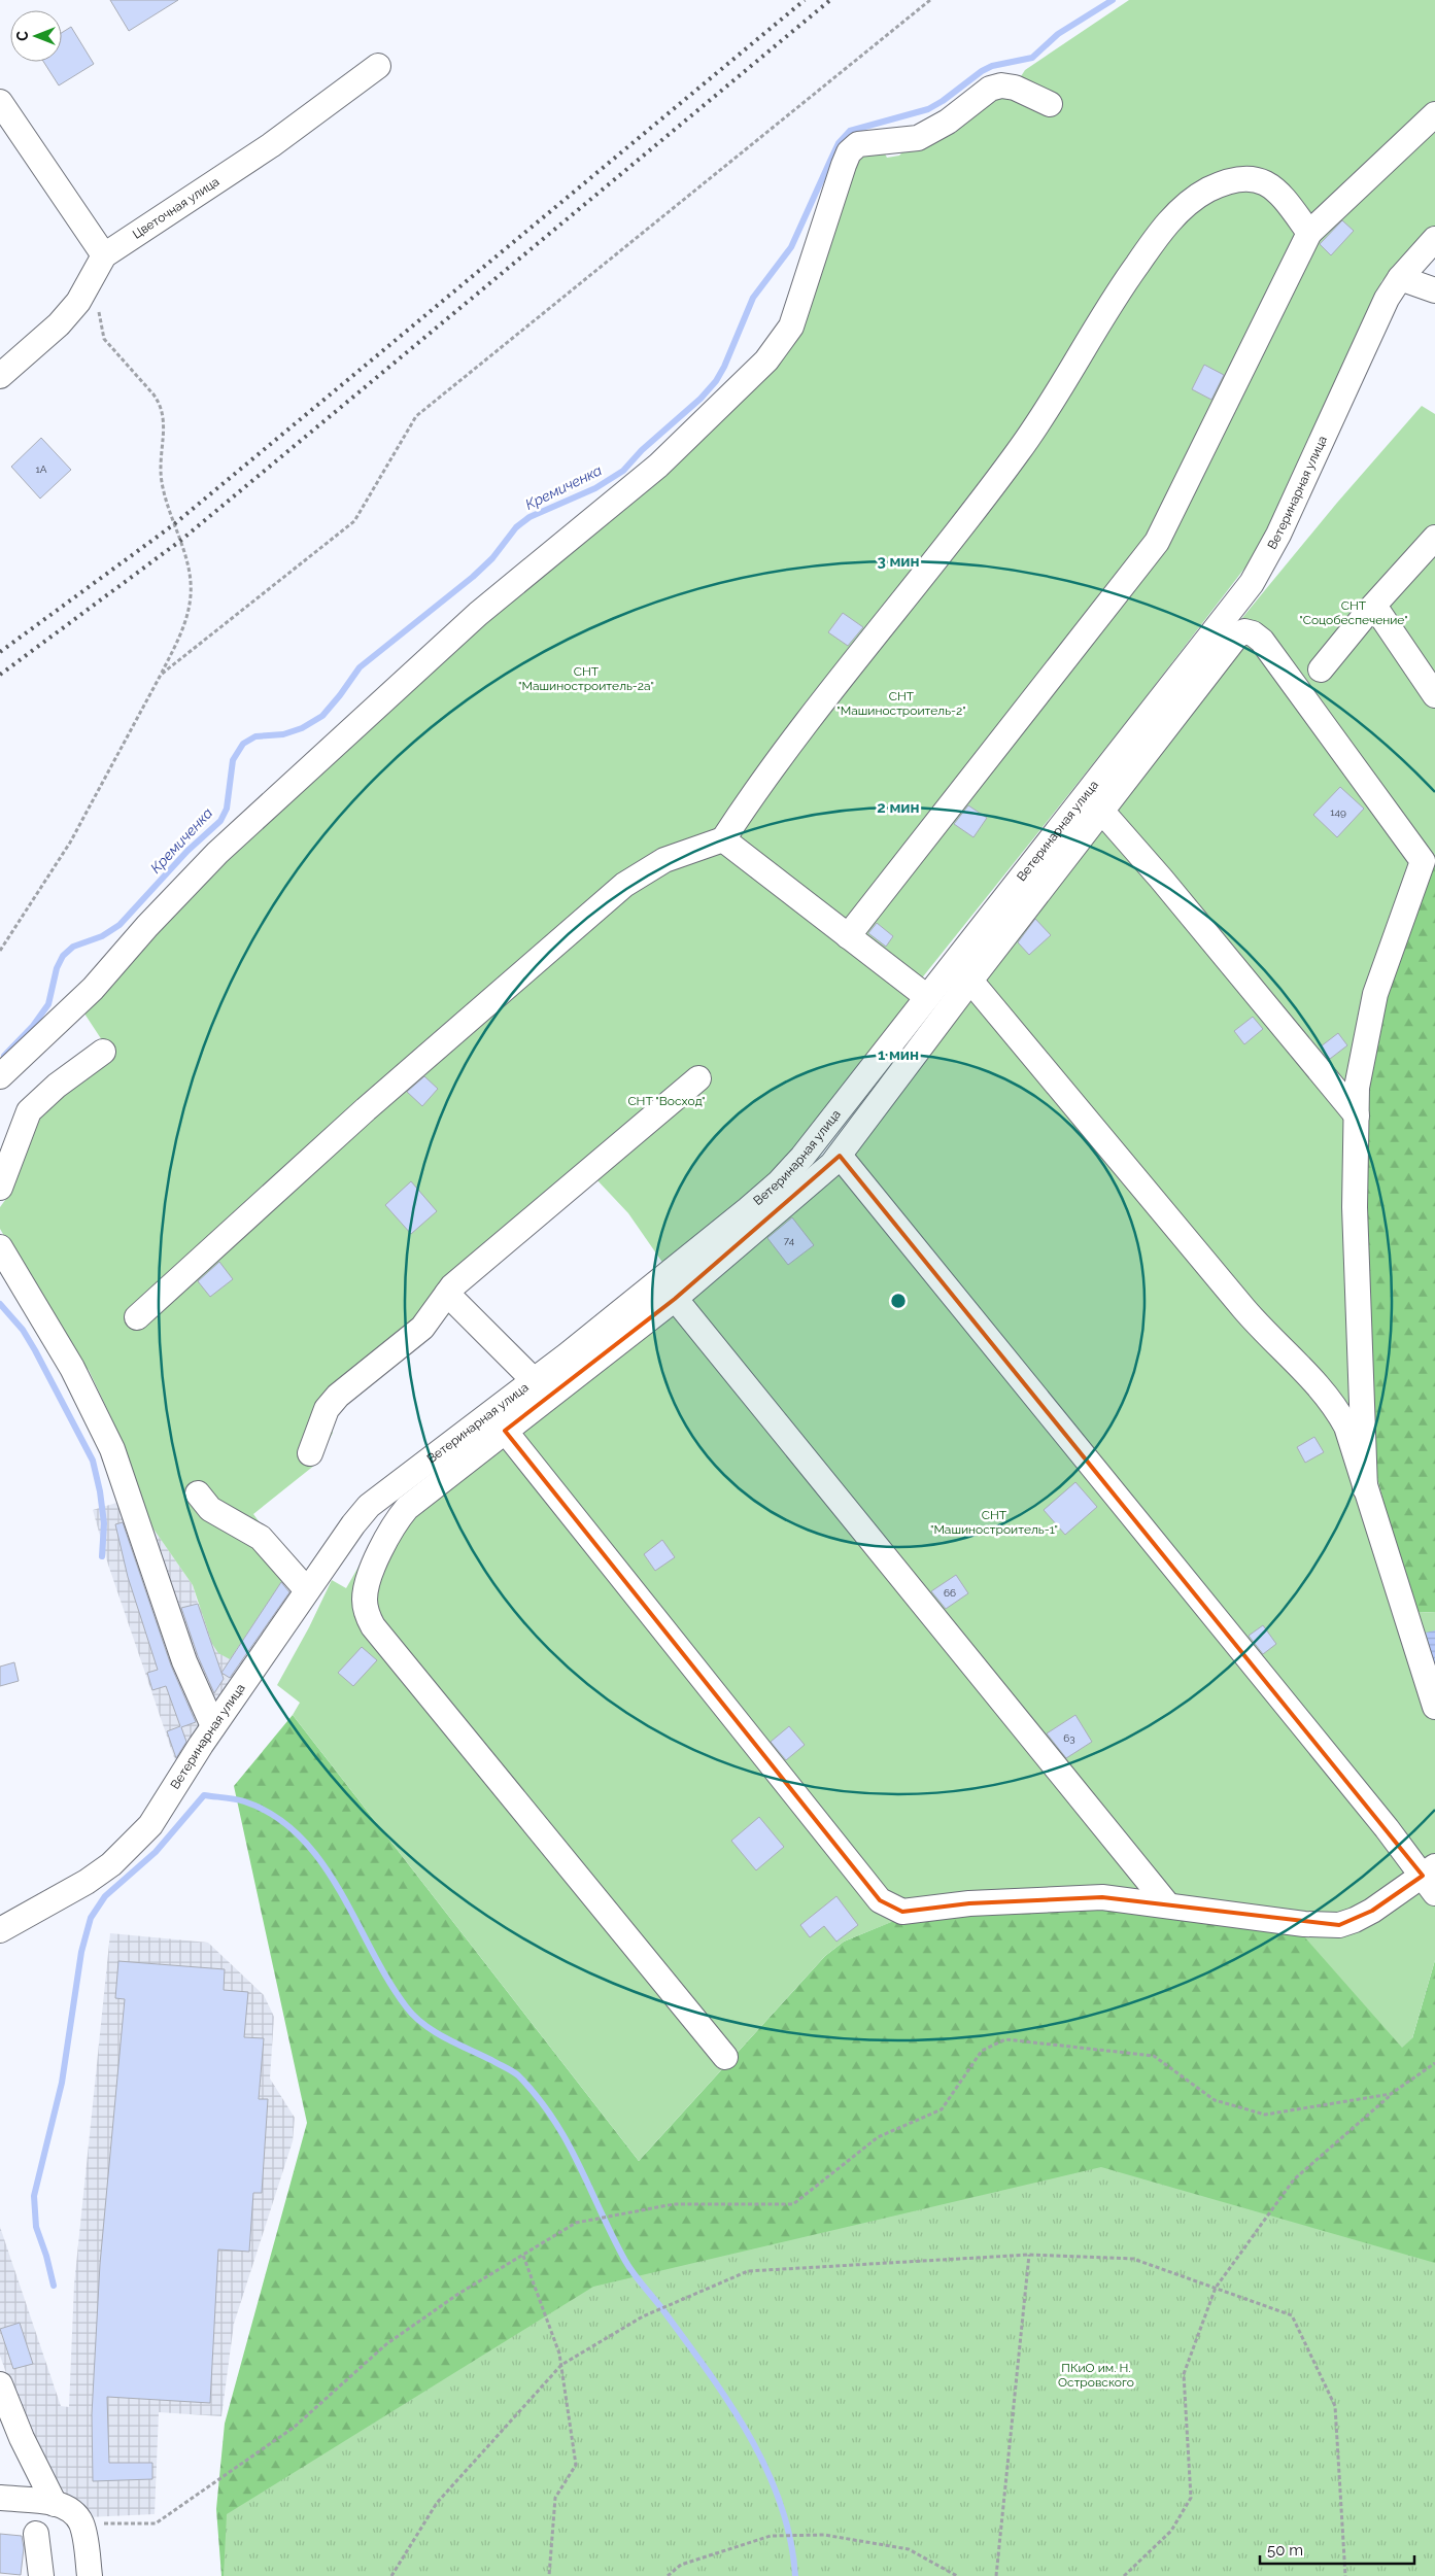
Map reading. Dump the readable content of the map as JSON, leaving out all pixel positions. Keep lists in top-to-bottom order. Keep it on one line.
{"streets":{"street":["Цветочная улица","Ветеринарная улица"]},"water":["Кремиченка"],"parks":["СНТ \"Соцобеспечение\"","СНТ \"Машиностроитель-2а\"","СНТ \"Машиностроитель-2\"","СНТ \"Восход\"","СНТ \"Машиностроитель-1\"","ПКиО им. Н. Островского"],"house_numbers":["1А","149","74","66","63"],"scale_bar":"50 m","north":"left","rings":["3 мин","2 мин","1 мин"]}
